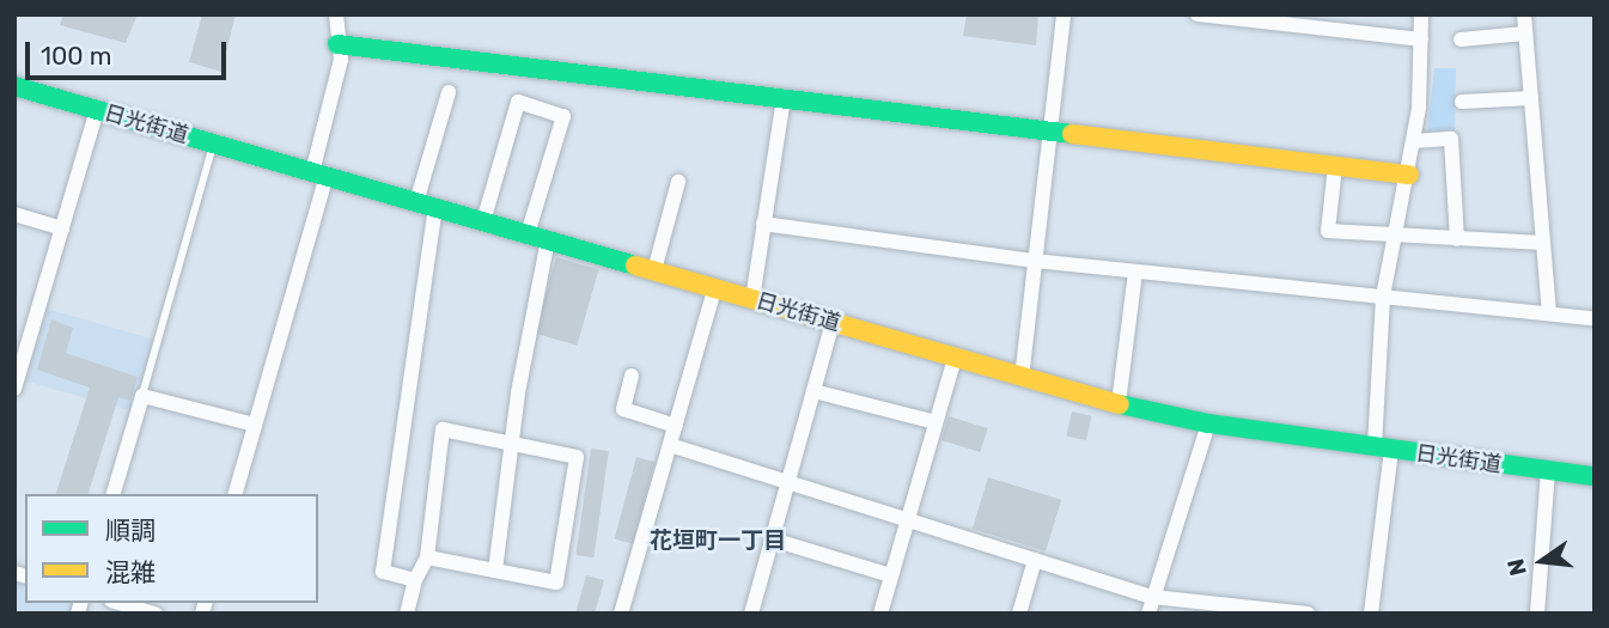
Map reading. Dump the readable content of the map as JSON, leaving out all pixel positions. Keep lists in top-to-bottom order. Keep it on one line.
{"streets":{"main road":["日光街道"]},"districts":["花垣町一丁目"],"legend":["順調","混雑"],"scale_bar":"100 m","north":"left"}
